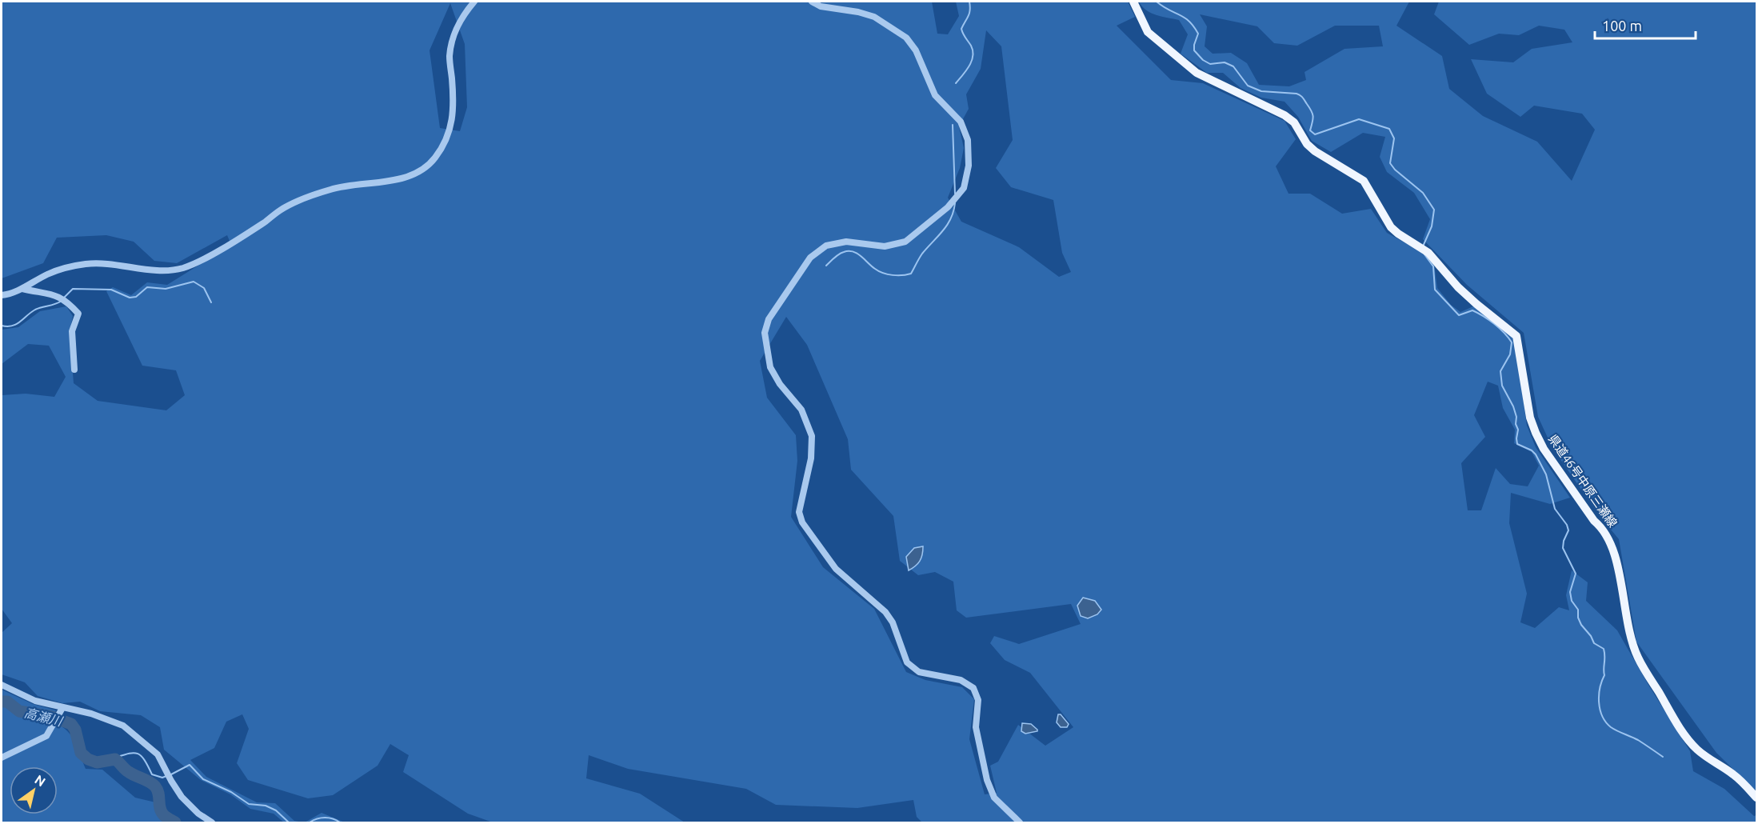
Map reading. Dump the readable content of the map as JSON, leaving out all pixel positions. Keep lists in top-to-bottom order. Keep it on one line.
{"streets":{"main road":["県道46号中原三瀬線"]},"water":["高瀬川"],"scale_bar":"100 m","north":"top right"}
